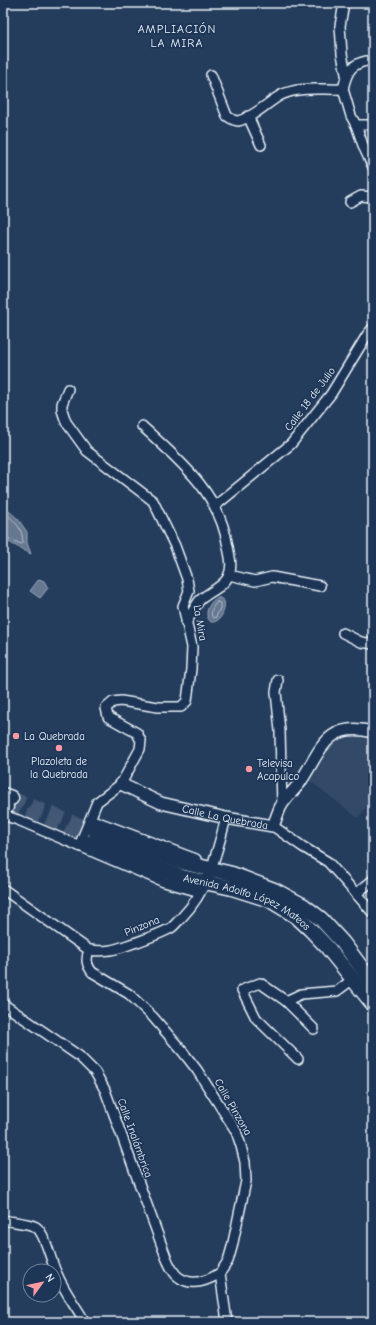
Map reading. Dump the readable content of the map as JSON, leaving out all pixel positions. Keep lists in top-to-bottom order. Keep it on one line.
{"streets":{"main road":["Avenida Adolfo López Mateos"],"street":["Calle 18 de Julio","La Mira","Calle La Quebrada","Pinzona","Calle Pinzona","Calle Inalámbrica"]},"crossings":[["La Mira","Calle La Quebrada"],["Avenida Adolfo López Mateos","Pinzona"],["Pinzona","Calle Pinzona"],["Calle Pinzona","Calle Inalámbrica"]],"districts":["AMPLIACIÓN LA MIRA"],"places":["La Quebrada","Plazoleta de la Quebrada","Televisa Acapulco"],"north":"top right"}
